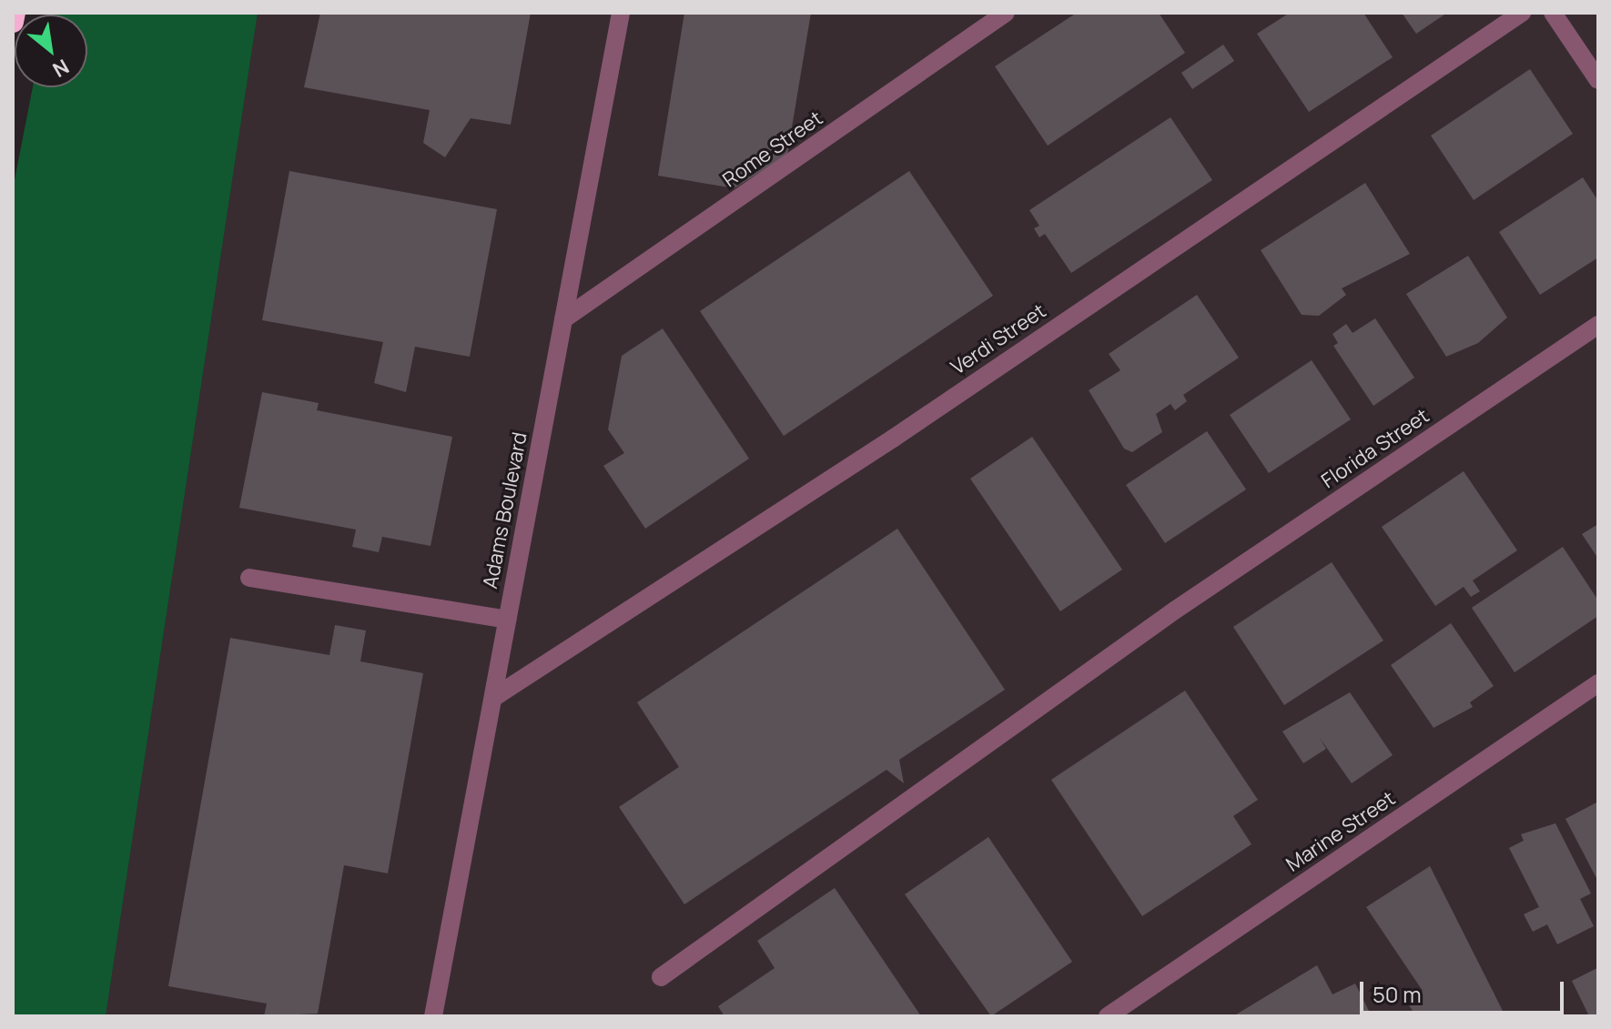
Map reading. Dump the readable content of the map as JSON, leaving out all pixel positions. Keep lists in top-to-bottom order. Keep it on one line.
{"streets":{"street":["Rome Street","Verdi Street","Florida Street","Adams Boulevard","Marine Street"]},"crossings":[["Rome Street","Adams Boulevard"],["Verdi Street","Adams Boulevard"]],"scale_bar":"50 m","north":"bottom right"}
